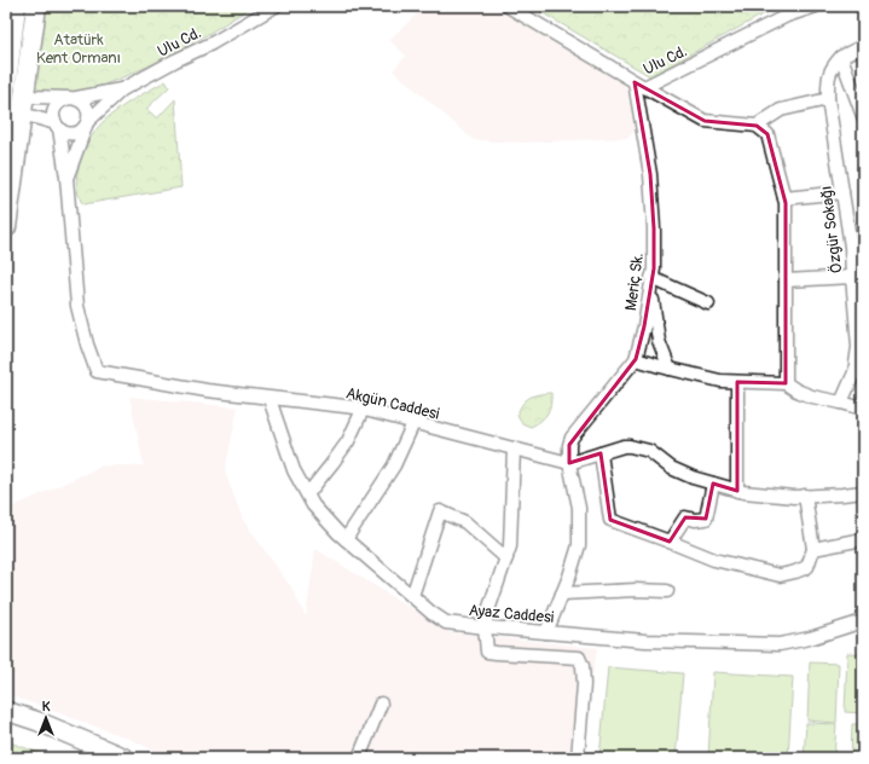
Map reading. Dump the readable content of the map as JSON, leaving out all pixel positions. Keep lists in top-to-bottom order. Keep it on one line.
{"streets":{"street":["Ulu Cd.","Özgür Sokağı","Meriç Sk.","Akgün Caddesi","Ayaz Caddesi"]},"crossings":[["Ulu Cd.","Meriç Sk."],["Ulu Cd.","Akgün Caddesi"],["Meriç Sk.","Akgün Caddesi"],["Meriç Sk.","Ayaz Caddesi"],["Akgün Caddesi","Ayaz Caddesi"]],"parks":["Atatürk Kent Ormanı"],"north":"top"}
